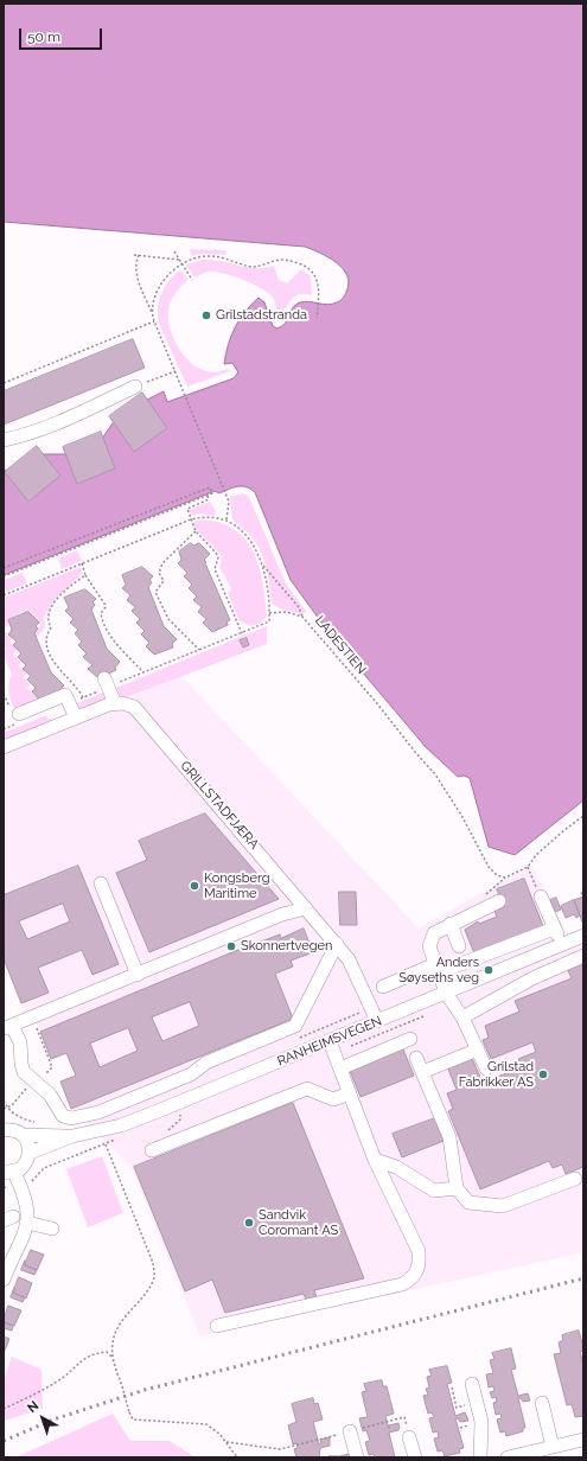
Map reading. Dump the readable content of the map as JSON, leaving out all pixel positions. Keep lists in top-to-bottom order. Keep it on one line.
{"streets":{"street":["GRILLSTADFJÆRA","RANHEIMSVEGEN"],"path":["LADESTIEN"]},"crossings":[["GRILLSTADFJÆRA","RANHEIMSVEGEN"]],"places":["Grilstadstranda","Kongsberg Maritime","Skonnertvegen","Anders Søyseths veg","Grilstad Fabrikker AS","Sandvik Coromant AS"],"scale_bar":"50 m","north":"top left"}
